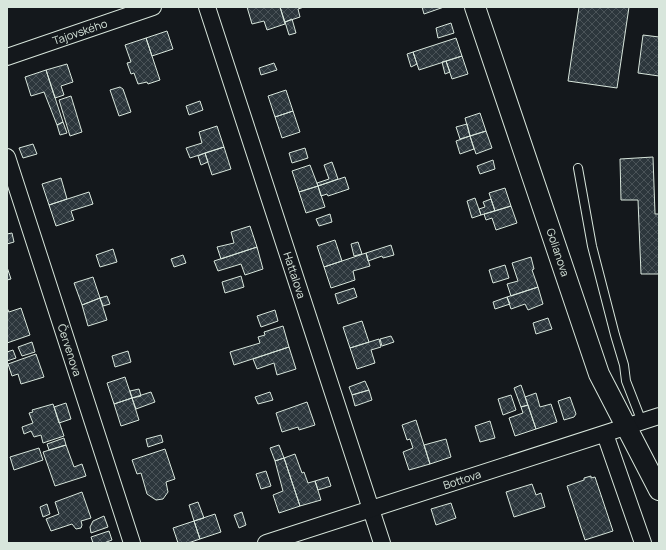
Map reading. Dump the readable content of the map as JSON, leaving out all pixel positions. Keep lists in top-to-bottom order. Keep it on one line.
{"streets":{"street":["Tajovského","Golianova","Hattalova","Červenova","Bottova"]},"crossings":[["Golianova","Bottova"],["Hattalova","Bottova"]]}
